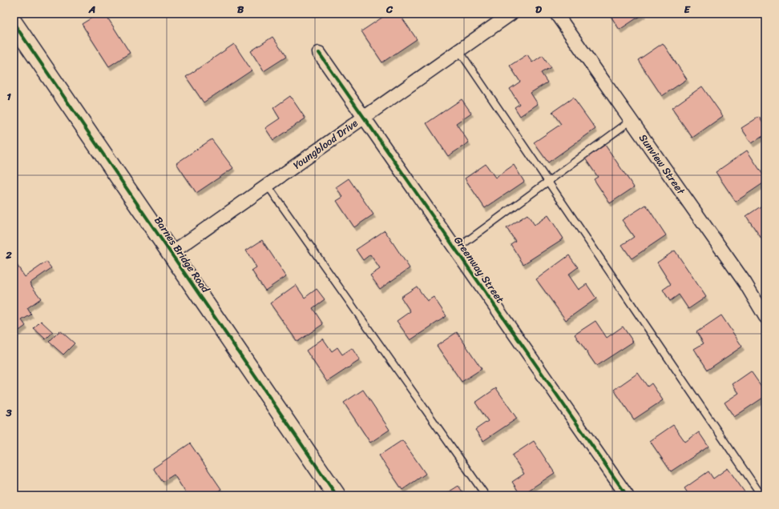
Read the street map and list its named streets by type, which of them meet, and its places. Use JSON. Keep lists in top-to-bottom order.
{
  "streets": {
    "street": [
      "Youngblood Drive",
      "Sunview Street",
      "Barnes Bridge Road",
      "Greenway Street"
    ]
  },
  "crossings": [
    ["Youngblood Drive", "Barnes Bridge Road"],
    ["Youngblood Drive", "Greenway Street"]
  ],
  "grid": {
    "columns": [
      "A",
      "B",
      "C",
      "D",
      "E"
    ],
    "rows": ["1", "2", "3"]
  }
}
